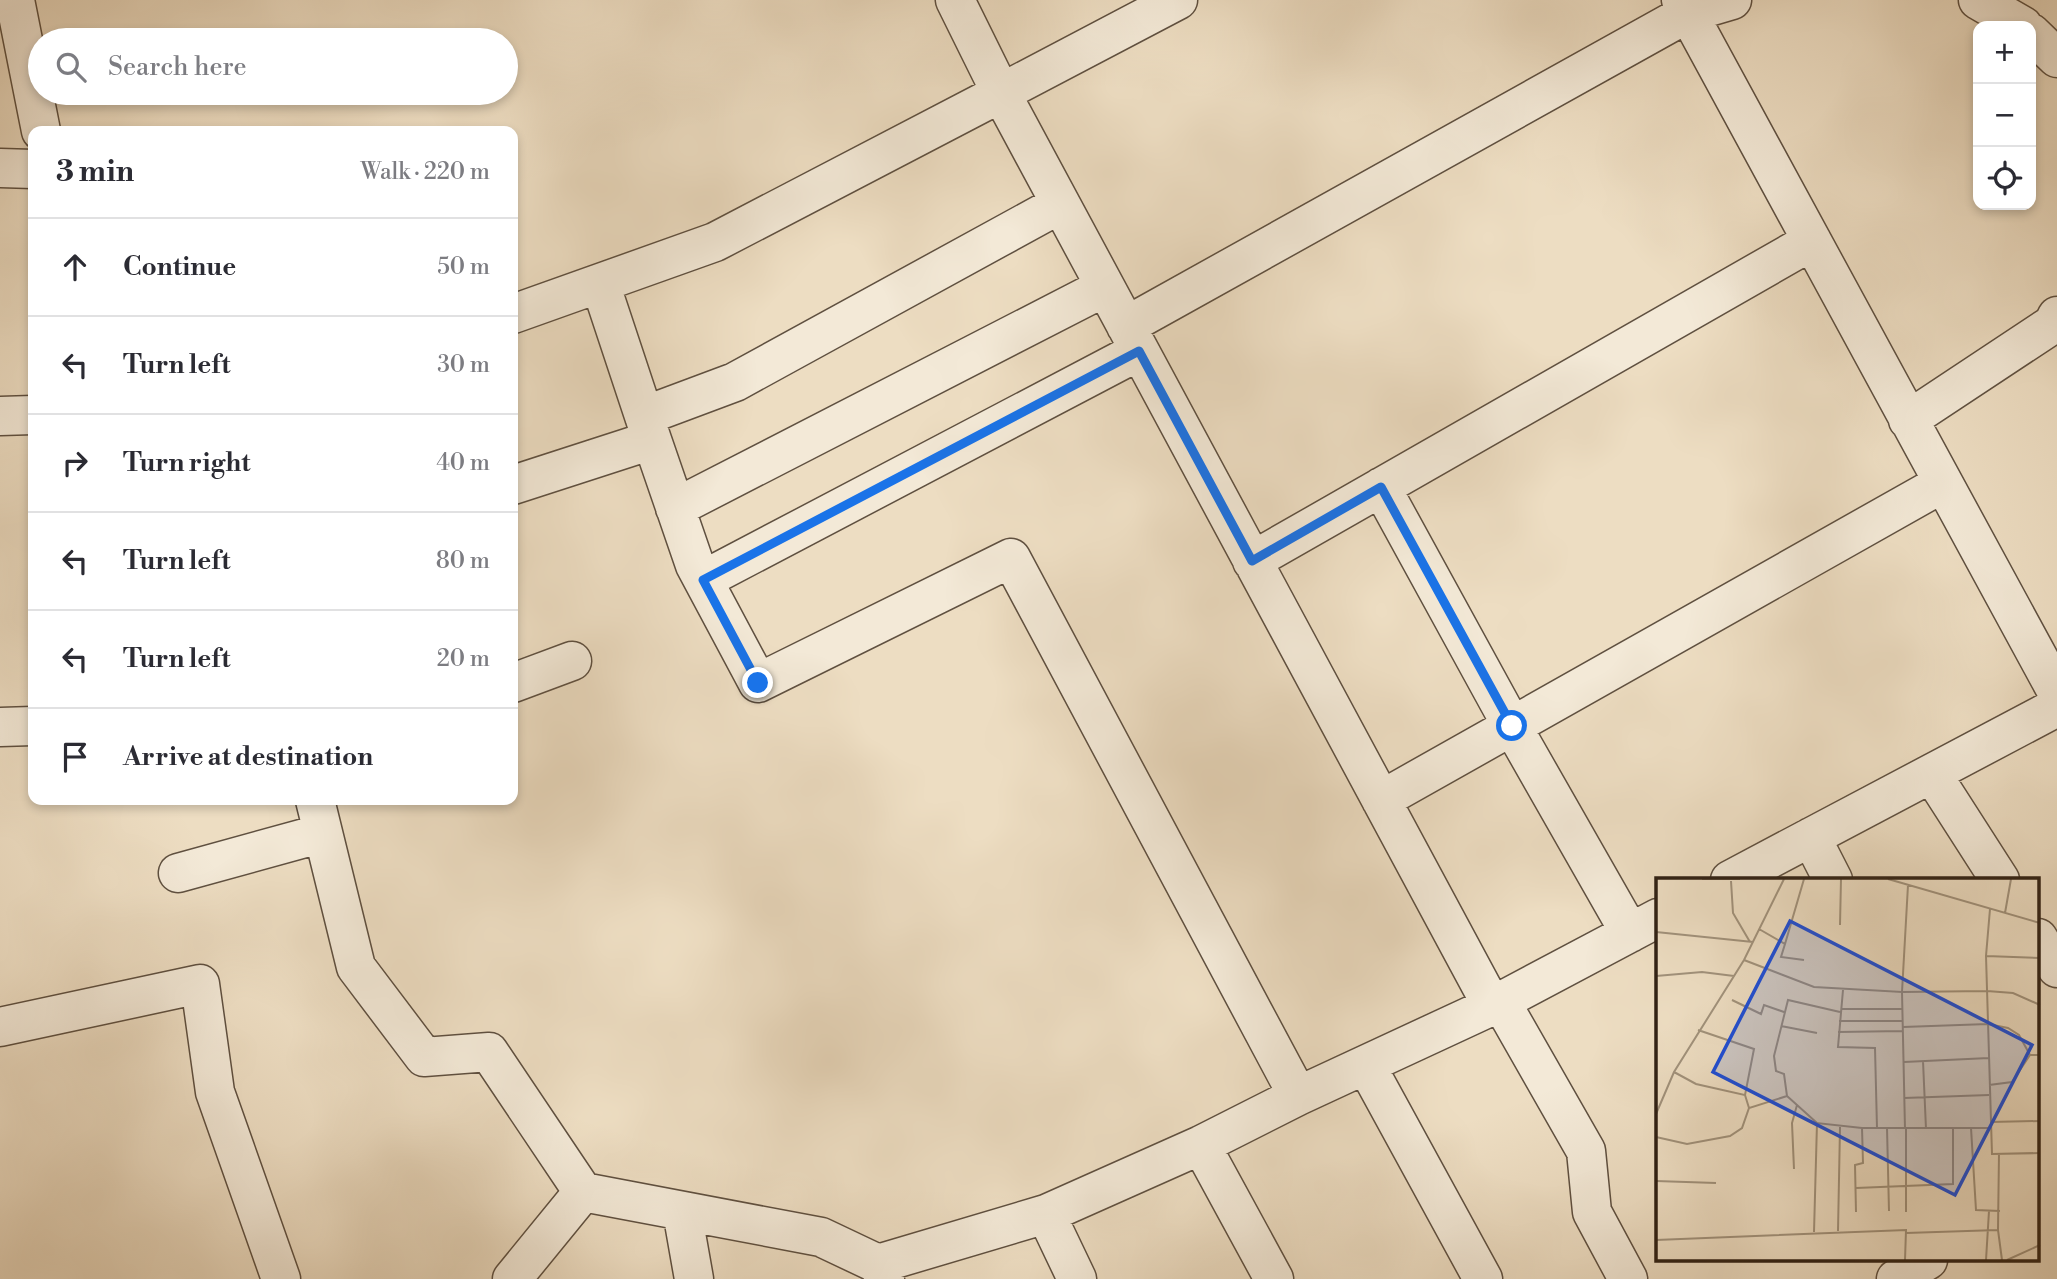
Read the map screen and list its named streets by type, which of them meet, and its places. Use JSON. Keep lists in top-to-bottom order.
{
  "page": {
    "map_buttons": ["+", "−"],
    "search": "Search here",
    "heading": ["3 min", "Walk · 220 m"],
    "list": [
      ["Continue", "50 m"],
      ["Turn left", "30 m"],
      ["Turn right", "40 m"],
      ["Turn left", "80 m"],
      ["Turn left", "20 m"],
      "Arrive at destination"
    ]
  }
}
